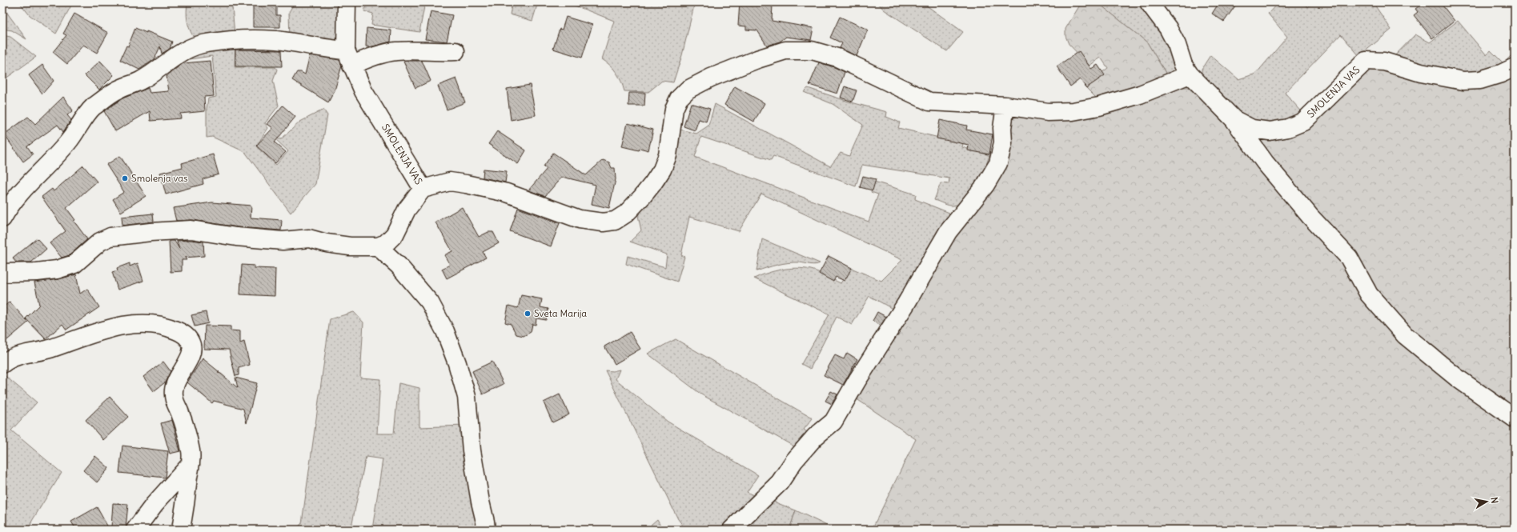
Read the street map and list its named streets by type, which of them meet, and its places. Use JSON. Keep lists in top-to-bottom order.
{
  "streets": {
    "street": ["SMOLENJA VAS"]
  },
  "places": ["Smolenja vas", "Sveta Marija"],
  "north": "right"
}
